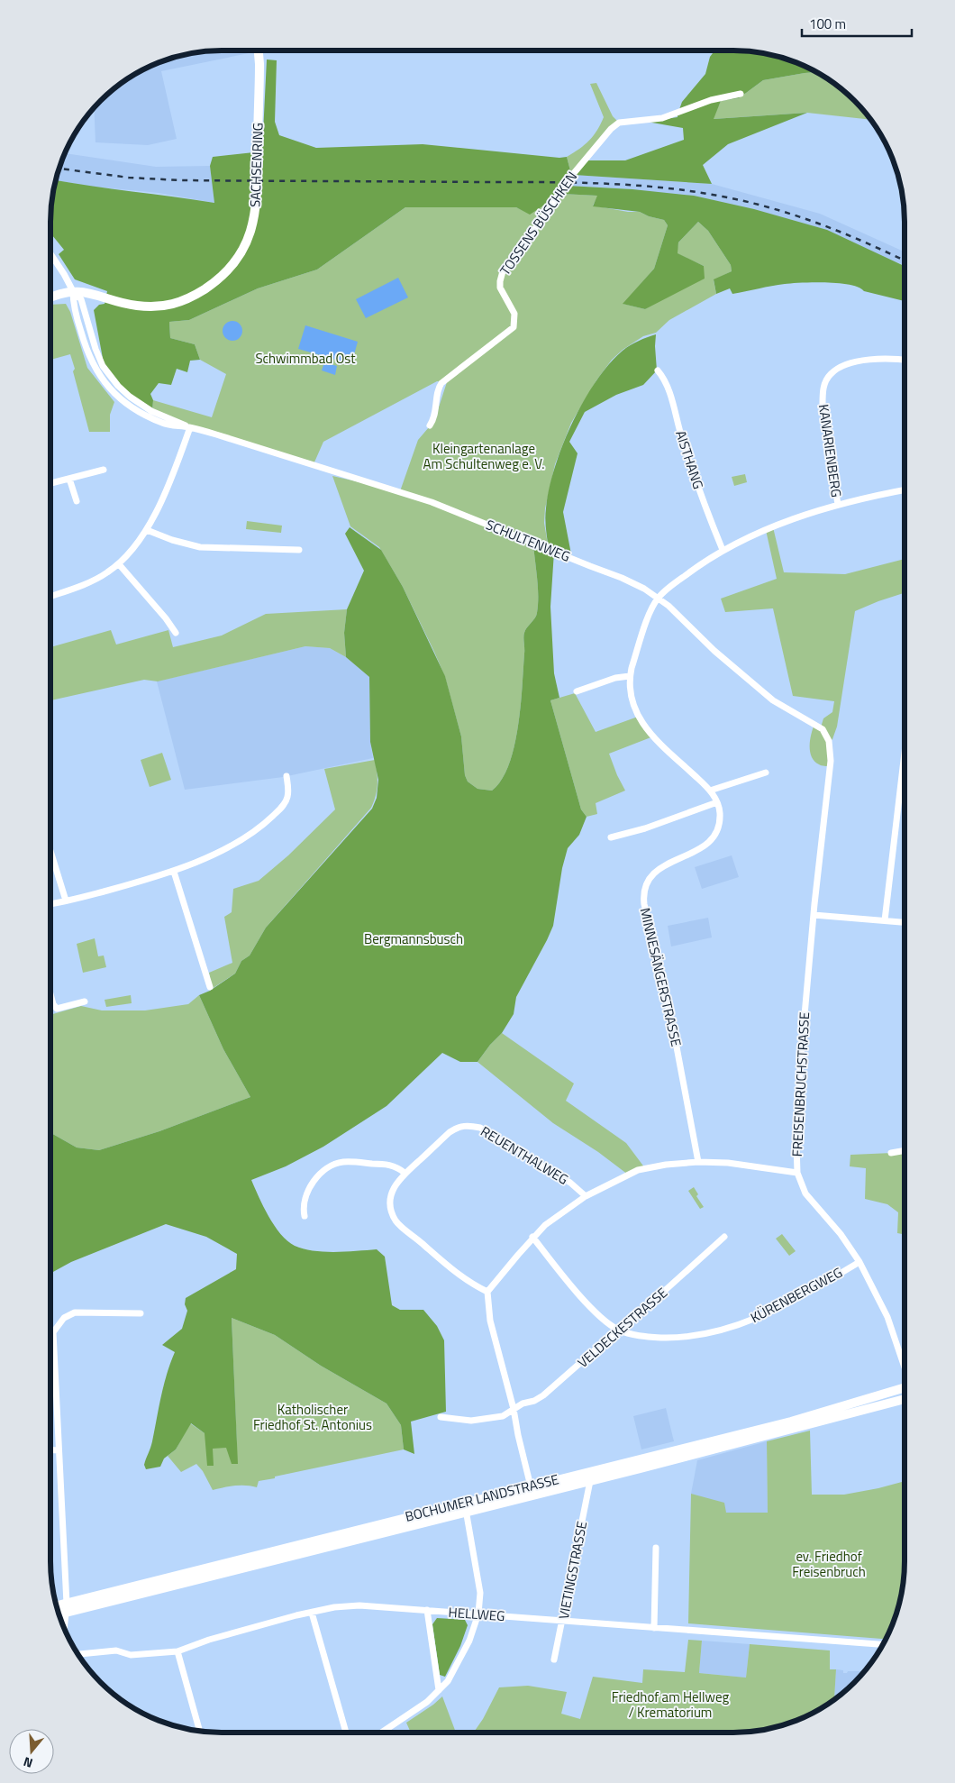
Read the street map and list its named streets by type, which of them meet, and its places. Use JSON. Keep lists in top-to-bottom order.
{
  "streets": {
    "main road": ["SACHSENRING", "BOCHUMER LANDSTRASSE"],
    "street": [
      "TOSSENS BÜSCHKEN",
      "KANARIENBERG",
      "AISTHANG",
      "SCHULTENWEG",
      "MINNESÄNGERSTRASSE",
      "FREISENBRUCHSTRASSE",
      "REUENTHALWEG",
      "KÜRENBERGWEG",
      "VELDECKESTRASSE",
      "VIETINGSTRASSE",
      "HELLWEG"
    ]
  },
  "crossings": [
    ["SACHSENRING", "SCHULTENWEG"],
    ["SCHULTENWEG", "MINNESÄNGERSTRASSE"],
    ["SCHULTENWEG", "FREISENBRUCHSTRASSE"],
    ["FREISENBRUCHSTRASSE", "KÜRENBERGWEG"],
    ["KÜRENBERGWEG", "VELDECKESTRASSE"],
    ["BOCHUMER LANDSTRASSE", "VIETINGSTRASSE"],
    ["VIETINGSTRASSE", "HELLWEG"]
  ],
  "parks": [
    "Schwimmbad Ost",
    "Kleingartenanlage Am Schultenweg e. V.",
    "Bergmannsbusch",
    "Katholischer Friedhof St. Antonius",
    "ev. Friedhof Freisenbruch",
    "Friedhof am Hellweg / Krematorium"
  ],
  "scale_bar": "100 m",
  "north": "bottom"
}
